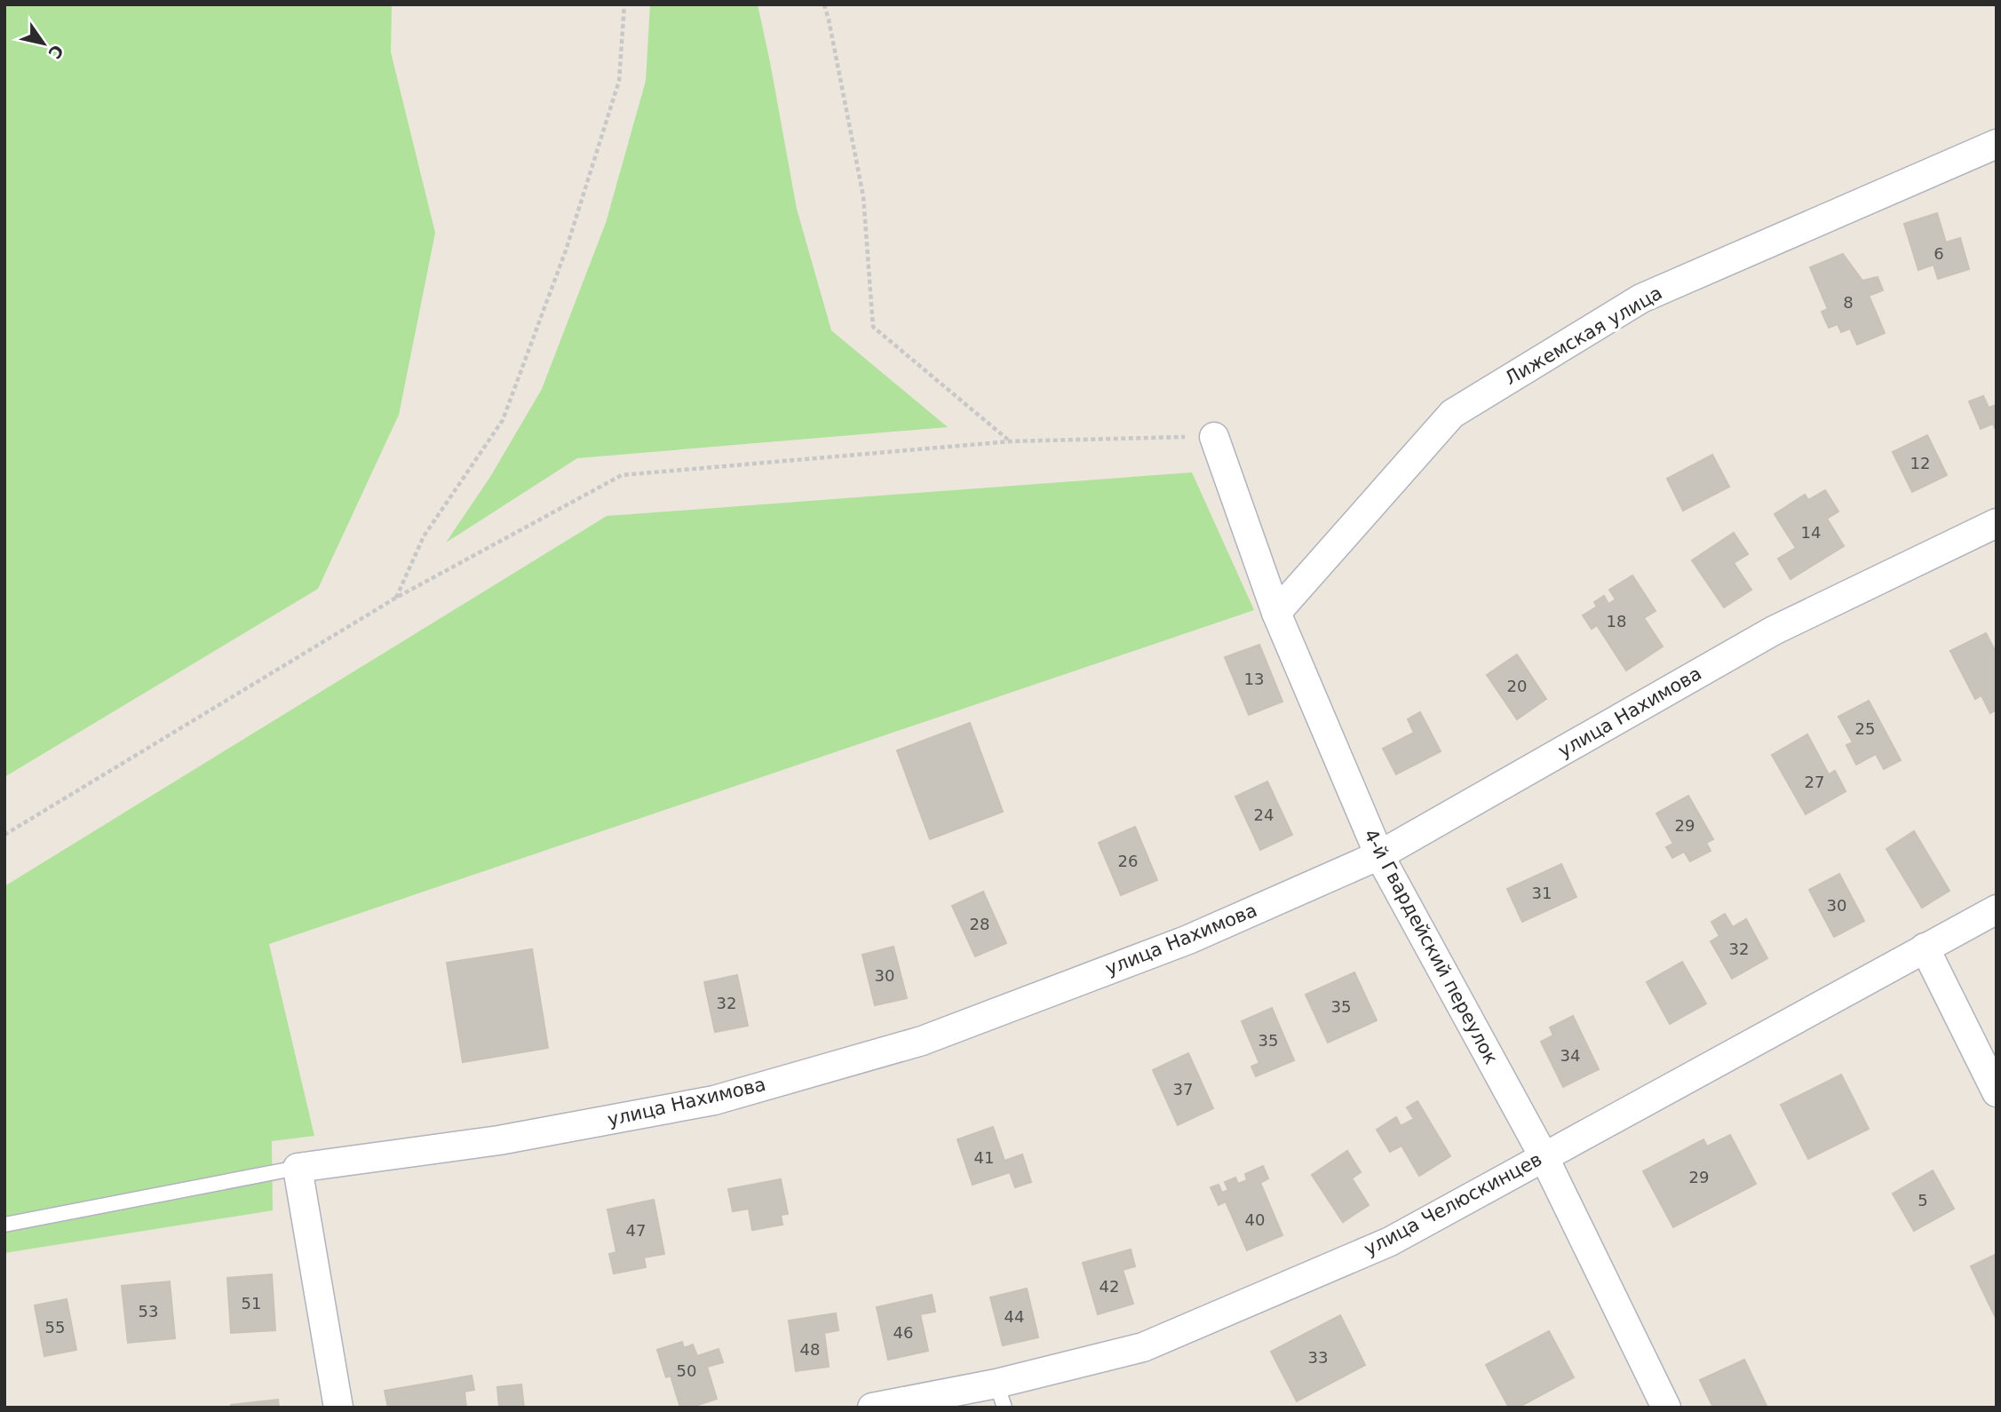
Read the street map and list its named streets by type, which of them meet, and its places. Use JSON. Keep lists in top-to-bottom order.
{
  "streets": {
    "street": [
      "Лижемская улица",
      "улица Нахимова",
      "4-й Гвардейский переулок",
      "улица Челюскинцев"
    ]
  },
  "crossings": [
    ["Лижемская улица", "4-й Гвардейский переулок"],
    ["улица Нахимова", "4-й Гвардейский переулок"],
    ["4-й Гвардейский переулок", "улица Челюскинцев"]
  ],
  "house_numbers": [
    "6",
    "8",
    "12",
    "14",
    "18",
    "13",
    "20",
    "25",
    "27",
    "24",
    "29",
    "26",
    "31",
    "30",
    "28",
    "32",
    "30",
    "32",
    "35",
    "35",
    "34",
    "37",
    "41",
    "29",
    "5",
    "40",
    "47",
    "42",
    "51",
    "53",
    "44",
    "55",
    "46",
    "48",
    "33",
    "50"
  ],
  "north": "bottom right"
}
